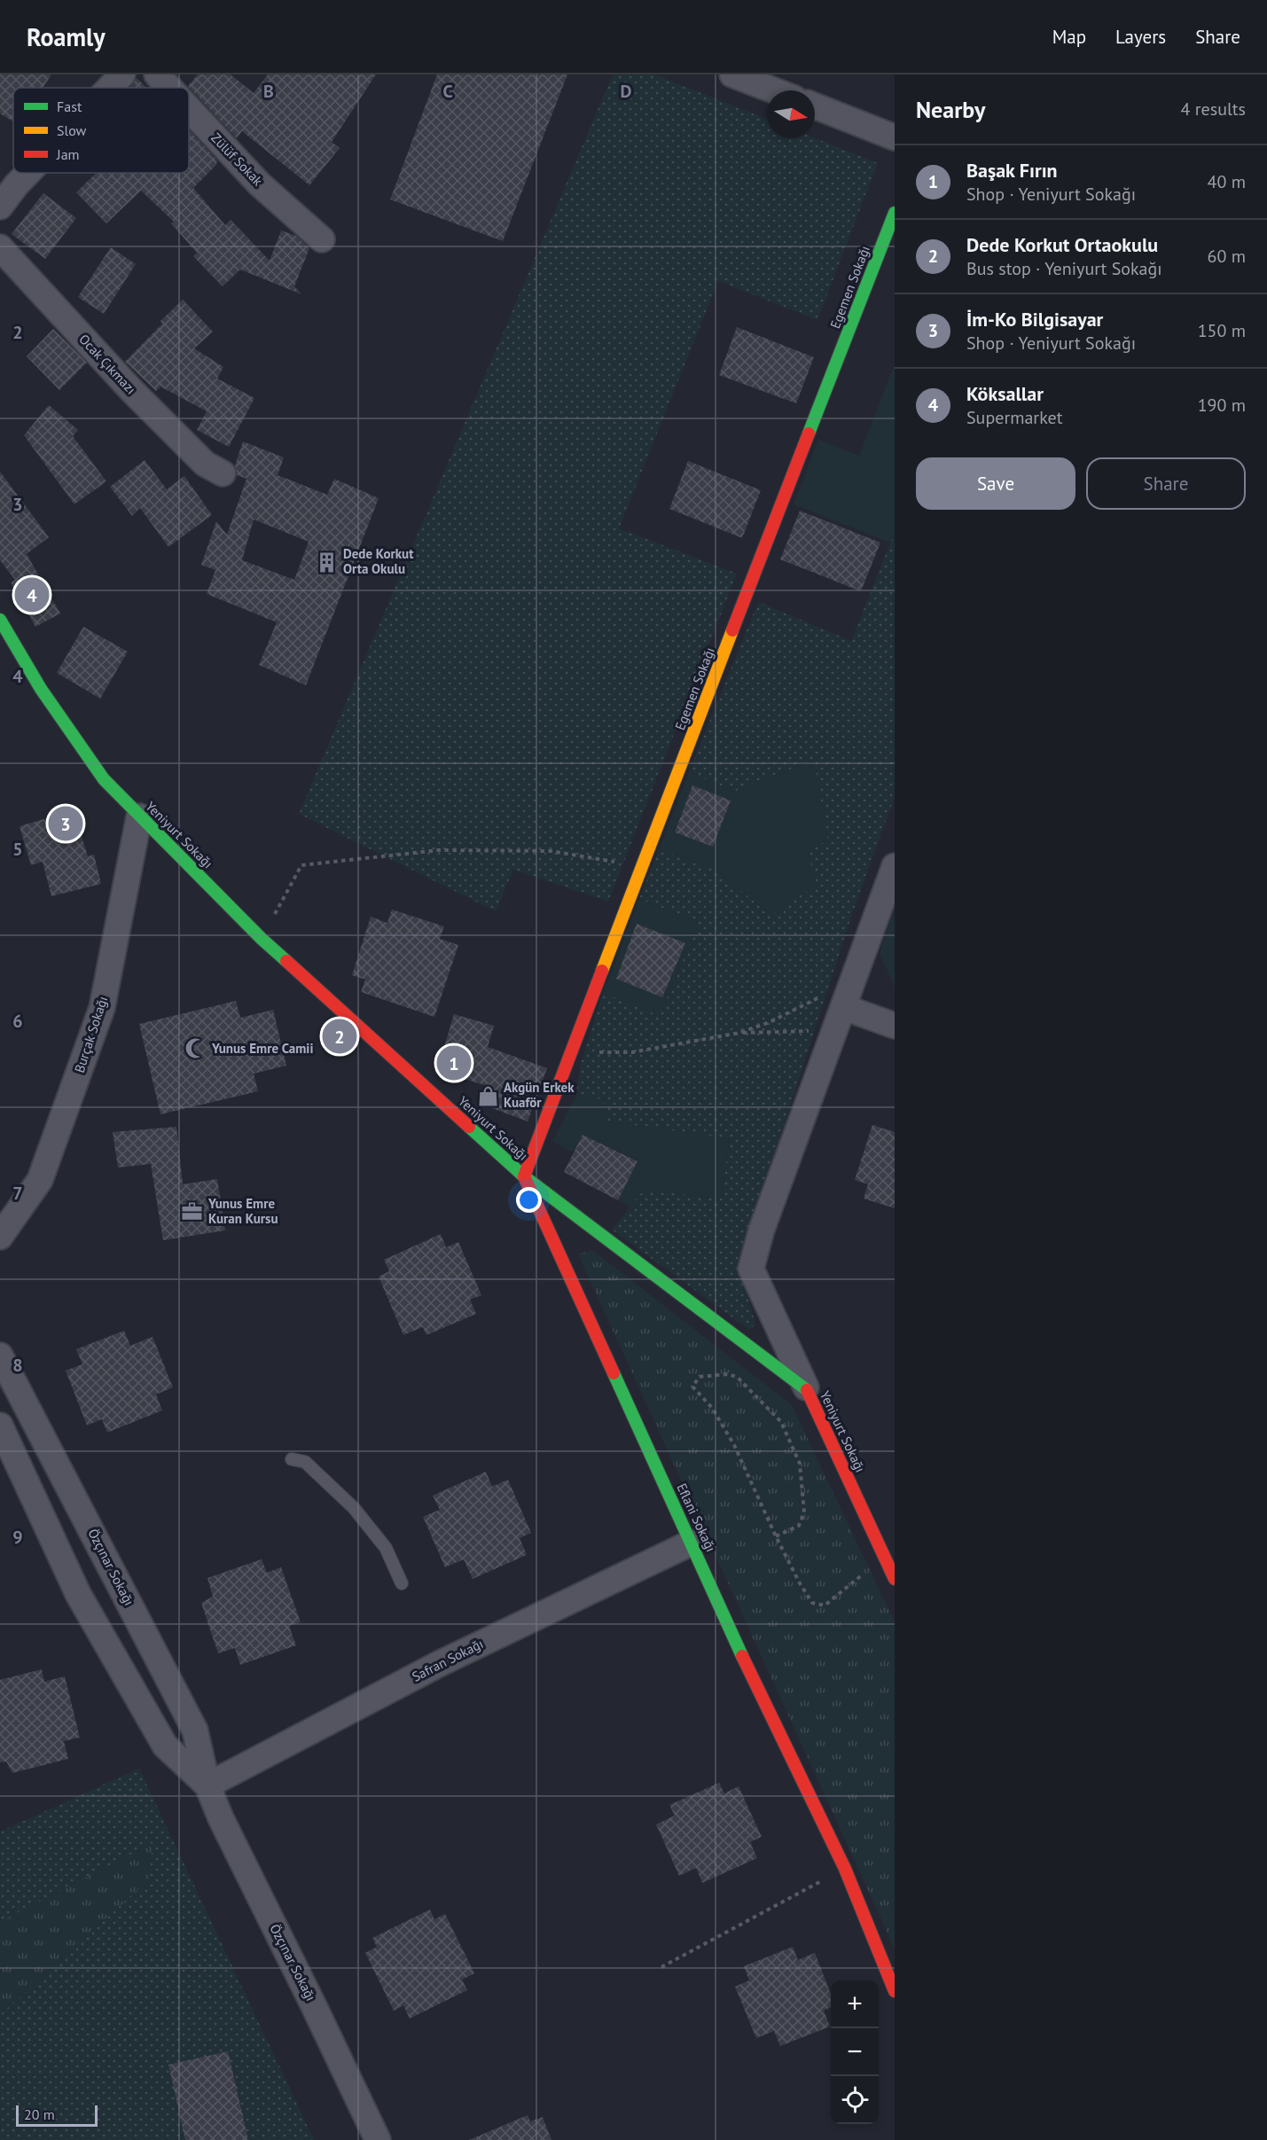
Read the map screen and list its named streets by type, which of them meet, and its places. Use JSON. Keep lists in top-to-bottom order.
{
  "streets": {
    "street": [
      "Zülüf Sokak",
      "Egemen Sokağı",
      "Ocak Çıkmazı",
      "Yeniyurt Sokağı",
      "Burçak Sokağı",
      "Eflani Sokağı",
      "Özçınar Sokağı",
      "Safran Sokağı"
    ]
  },
  "crossings": [
    ["Egemen Sokağı", "Yeniyurt Sokağı"],
    ["Egemen Sokağı", "Eflani Sokağı"],
    ["Yeniyurt Sokağı", "Burçak Sokağı"],
    ["Yeniyurt Sokağı", "Eflani Sokağı"],
    ["Eflani Sokağı", "Safran Sokağı"],
    ["Özçınar Sokağı", "Safran Sokağı"]
  ],
  "places": {
    "building": ["Dede Korkut Orta Okulu"],
    "mosque": ["Yunus Emre Camii"],
    "shop": ["Akgün Erkek Kuaför"],
    "office": ["Yunus Emre Kuran Kursu"]
  },
  "legend": ["Fast", "Slow", "Jam"],
  "scale_bar": "20 m",
  "north": "right",
  "page": {
    "header": "Roamly",
    "nav": ["Map", "Layers", "Share"],
    "heading": ["Nearby", "4 results"],
    "list": [
      {
        "mark": "1",
        "name": "Başak Fırın",
        "note": "Shop · Yeniyurt Sokağı",
        "value": "40 m"
      },
      {
        "mark": "2",
        "name": "Dede Korkut Ortaokulu",
        "note": "Bus stop · Yeniyurt Sokağı",
        "value": "60 m"
      },
      {
        "mark": "3",
        "name": "İm-Ko Bilgisayar",
        "note": "Shop · Yeniyurt Sokağı",
        "value": "150 m"
      },
      {
        "mark": "4",
        "name": "Köksallar",
        "note": "Supermarket",
        "value": "190 m"
      }
    ],
    "buttons": ["Save", "Share"],
    "pins": [
      "4",
      "3",
      "2",
      "1"
    ],
    "map_buttons": ["+", "−"],
    "scale": "20 m"
  },
  "grid": {
    "columns": ["B", "C", "D"],
    "rows": [
      "2",
      "3",
      "4",
      "5",
      "6",
      "7",
      "8",
      "9"
    ]
  }
}
